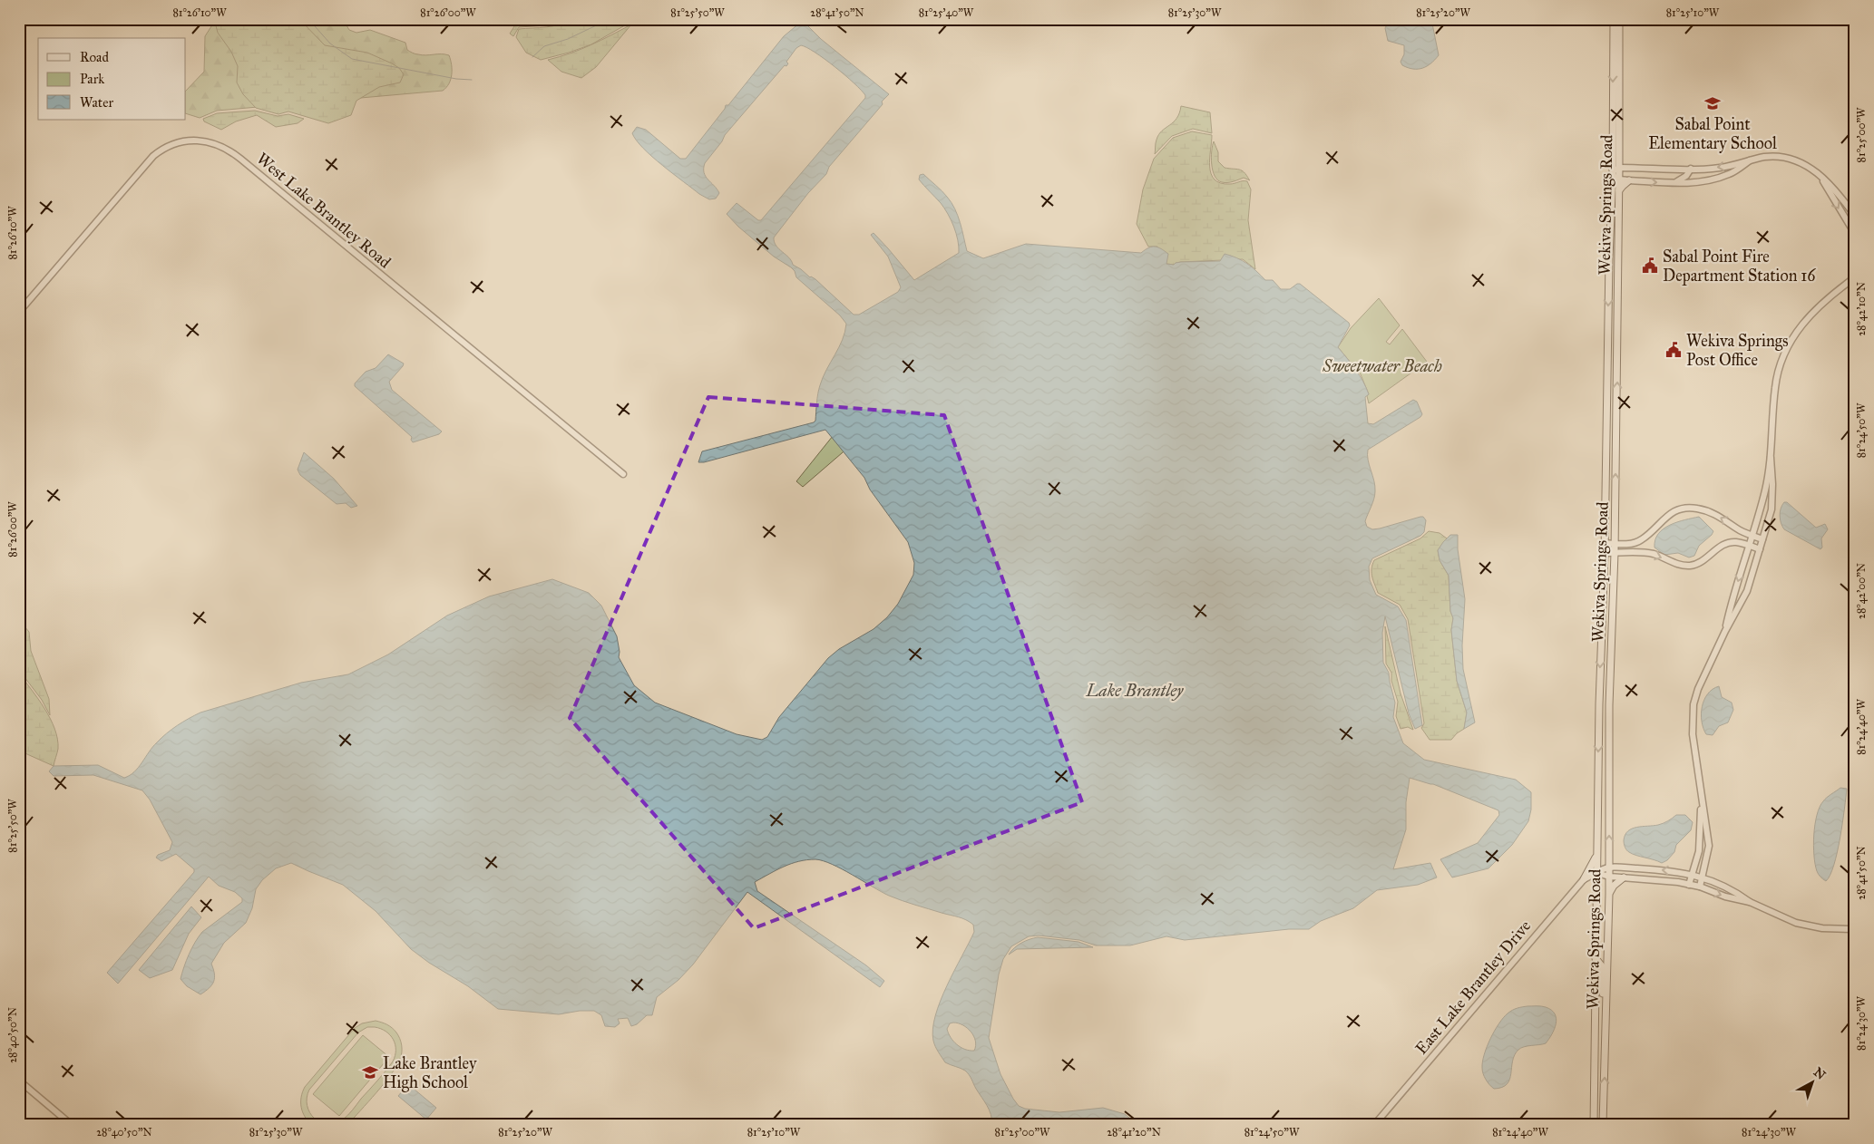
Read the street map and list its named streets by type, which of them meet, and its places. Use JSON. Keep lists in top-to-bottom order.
{
  "streets": {
    "main road": ["Wekiva Springs Road"],
    "street": ["West Lake Brantley Road", "East Lake Brantley Drive"]
  },
  "crossings": [
    ["Wekiva Springs Road", "East Lake Brantley Drive"]
  ],
  "water": ["Lake Brantley"],
  "parks": ["Sweetwater Beach"],
  "places": {
    "school or university": ["Sabal Point Elementary School", "Lake Brantley High School"],
    "public building": ["Sabal Point Fire Department Station 16", "Wekiva Springs Post Office"]
  },
  "legend": ["Road", "Park", "Water"],
  "north": "top right",
  "coordinates": [
    "81°26'10\"W",
    "81°26'00\"W",
    "81°25'50\"W",
    "28°41'50\"N",
    "81°25'40\"W",
    "81°25'30\"W",
    "81°25'20\"W",
    "81°25'10\"W",
    "81°25'00\"W",
    "28°42'10\"N",
    "81°24'50\"W",
    "28°42'00\"N",
    "81°24'40\"W",
    "81°24'30\"W",
    "28°40'50\"N",
    "28°41'20\"N"
  ]
}
